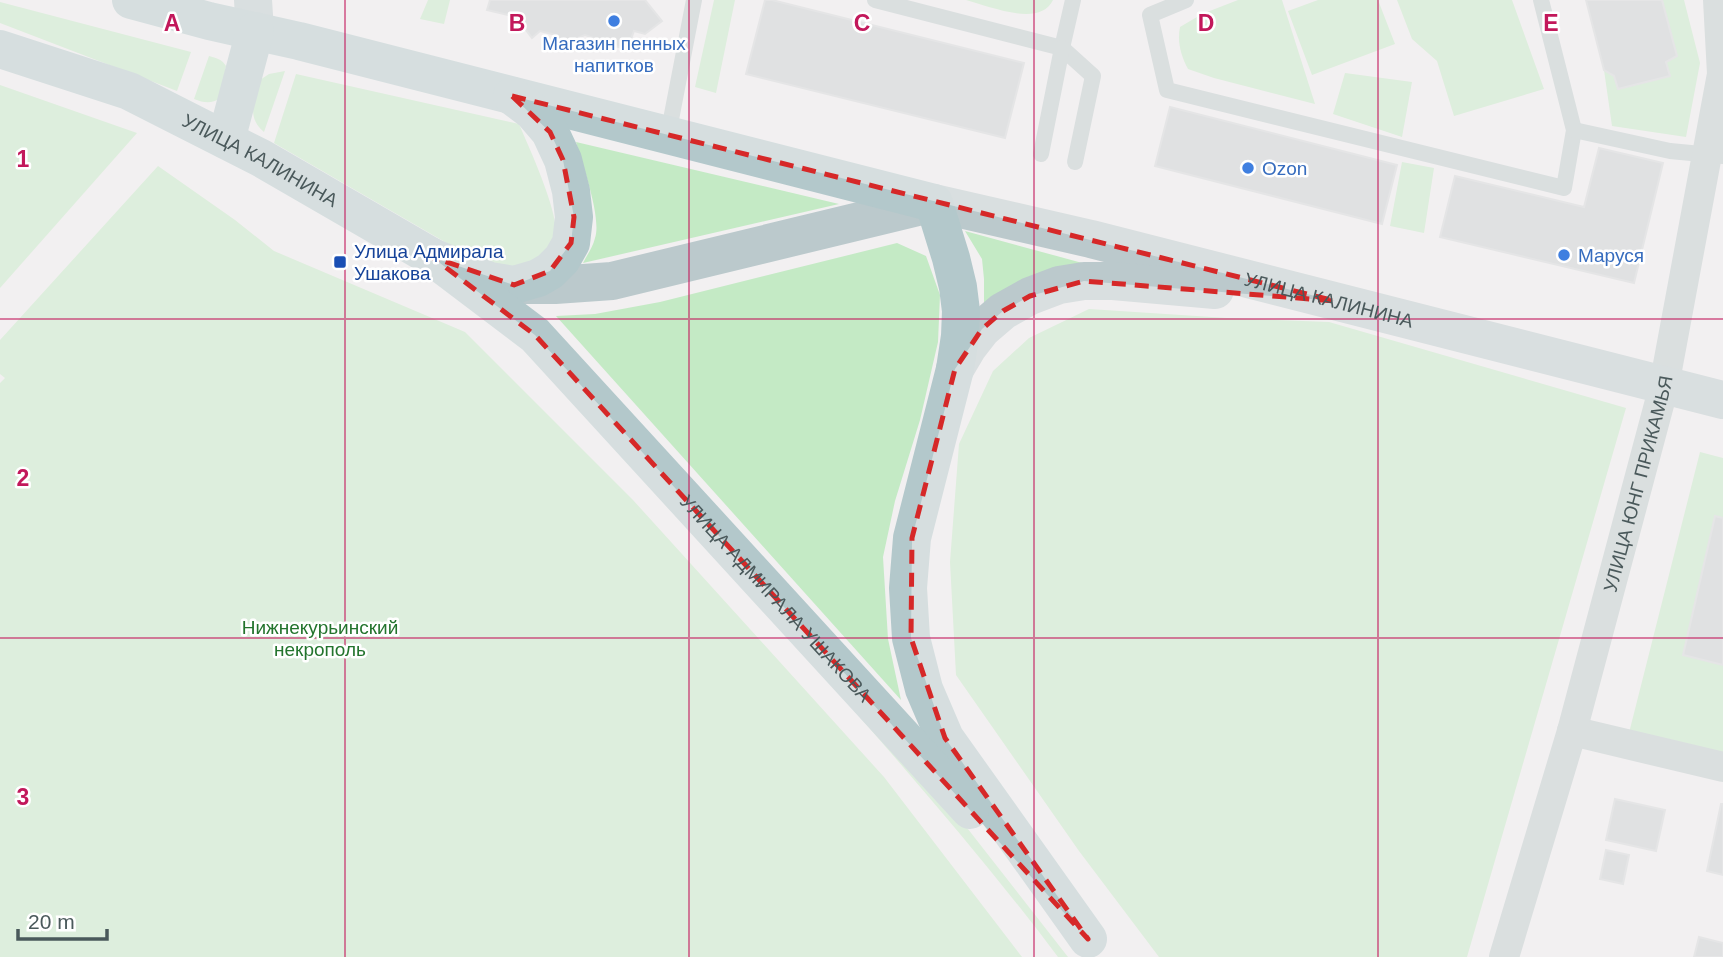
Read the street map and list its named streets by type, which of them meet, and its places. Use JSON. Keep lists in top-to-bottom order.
{
  "streets": {
    "main road": ["УЛИЦА КАЛИНИНА", "УЛИЦА АДМИРАЛА УШАКОВА"],
    "street": ["УЛИЦА ЮНГ ПРИКАМЬЯ"]
  },
  "crossings": [
    ["УЛИЦА КАЛИНИНА", "УЛИЦА ЮНГ ПРИКАМЬЯ"],
    ["УЛИЦА КАЛИНИНА", "УЛИЦА АДМИРАЛА УШАКОВА"]
  ],
  "parks": ["Нижнекурьинский некрополь"],
  "places": {
    "other": ["Магазин пенных напитков", "Ozon", "Маруся"],
    "transit": ["Улица Адмирала Ушакова"]
  },
  "scale_bar": "20 m",
  "grid": {
    "columns": [
      "A",
      "B",
      "C",
      "D",
      "E"
    ],
    "rows": ["1", "2", "3"]
  }
}
